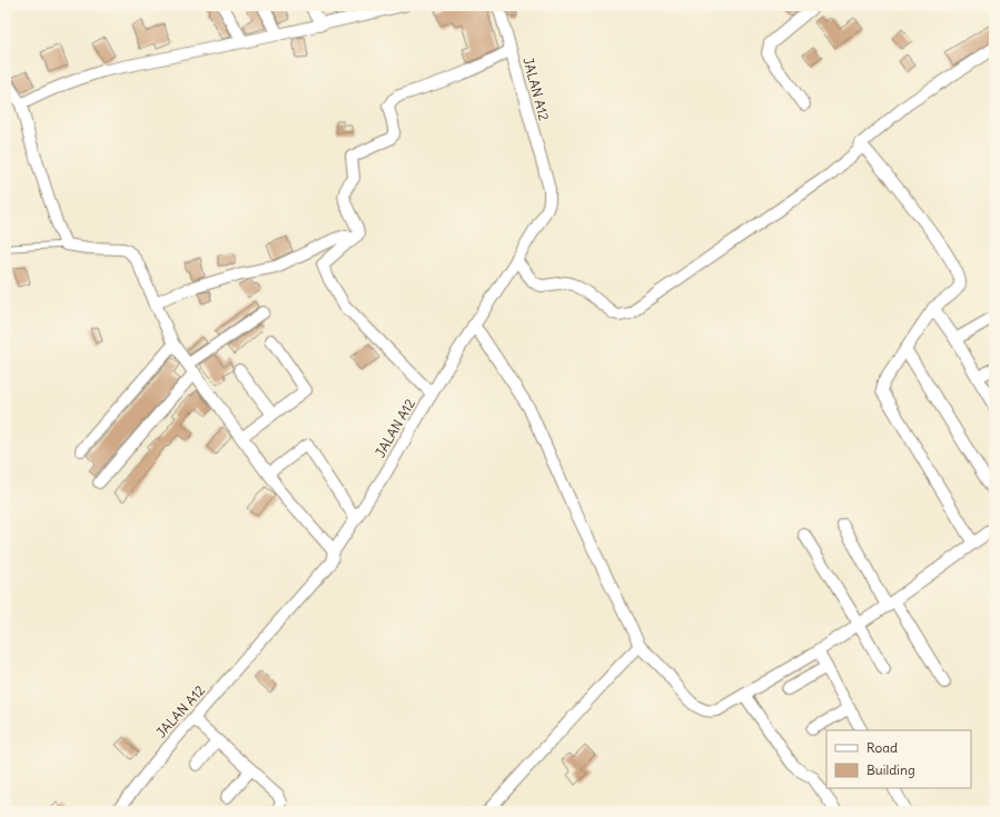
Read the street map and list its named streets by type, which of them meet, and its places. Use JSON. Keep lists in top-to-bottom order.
{
  "streets": {
    "street": ["JALAN A12"]
  },
  "legend": ["Road", "Building"]
}
